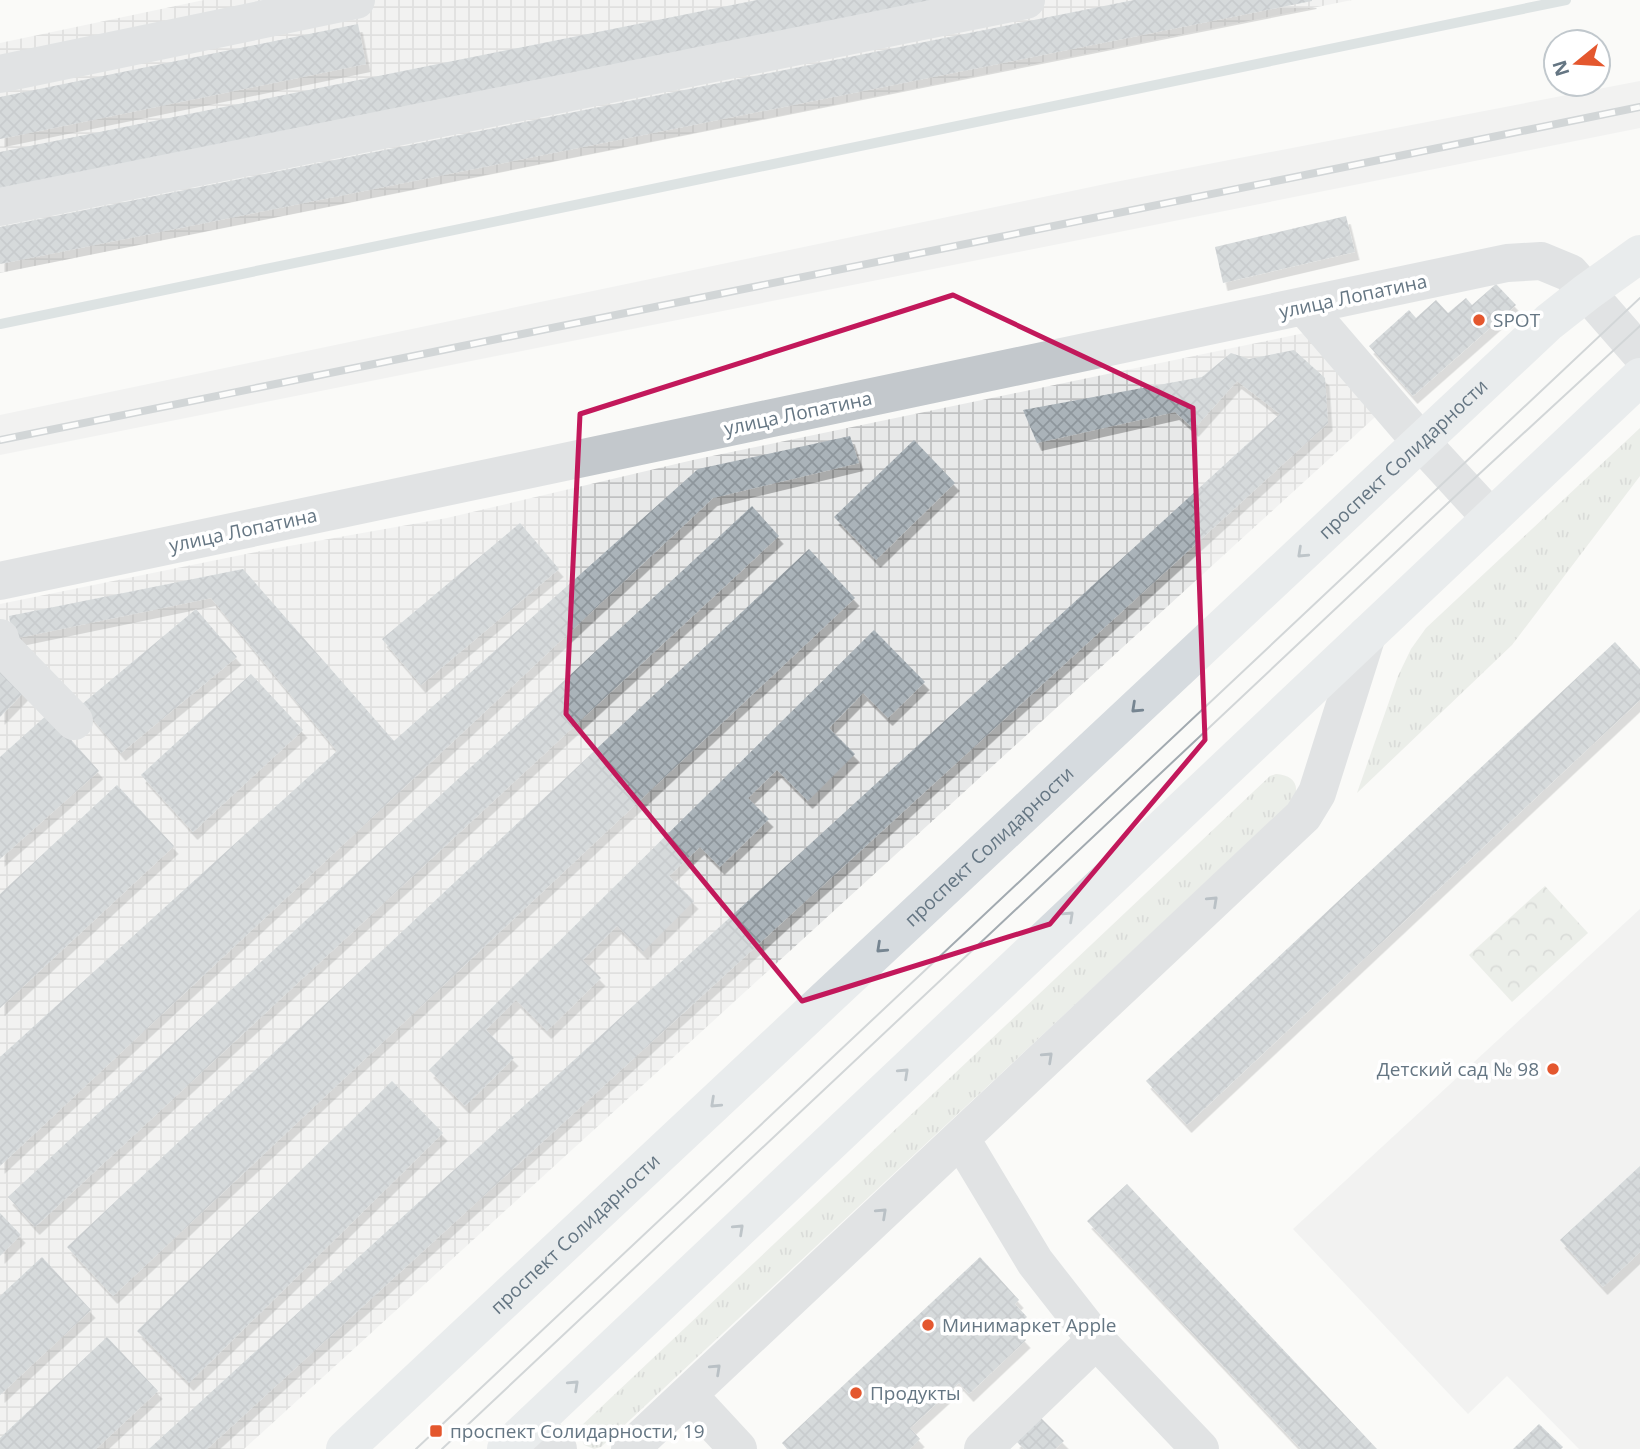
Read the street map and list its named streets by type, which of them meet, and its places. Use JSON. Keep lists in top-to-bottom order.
{
  "streets": {
    "main road": ["проспект Солидарности"],
    "street": ["улица Лопатина"]
  },
  "crossings": [
    ["улица Лопатина", "проспект Солидарности"]
  ],
  "places": {
    "other": [
      "SPOT",
      "Детский сад № 98",
      "Минимаркет Apple",
      "Продукты"
    ],
    "transit": ["проспект Солидарности, 19"]
  },
  "north": "left"
}
